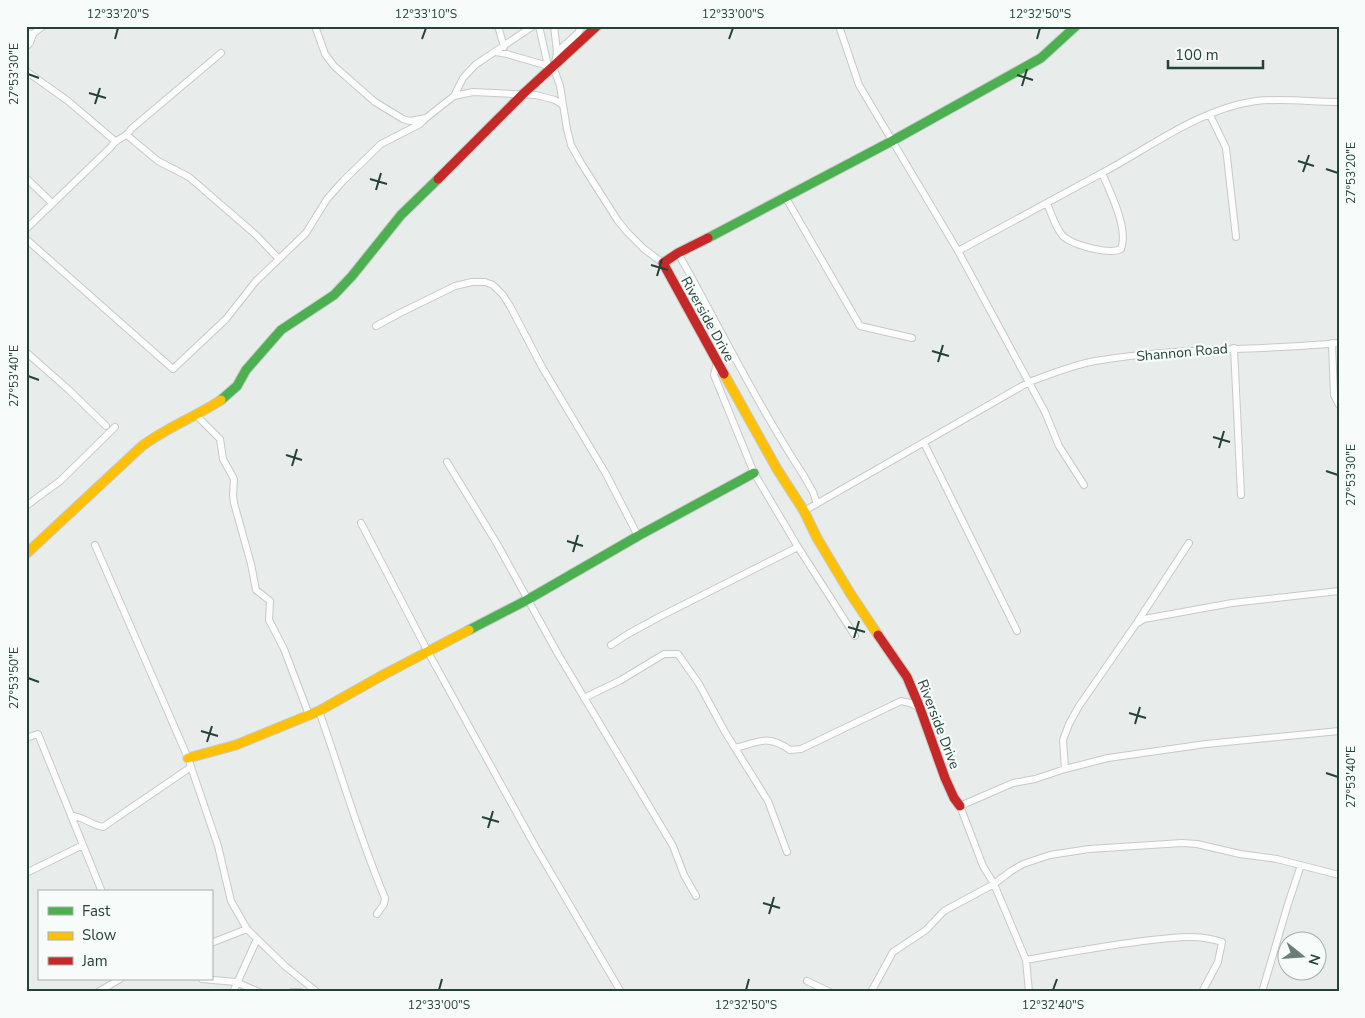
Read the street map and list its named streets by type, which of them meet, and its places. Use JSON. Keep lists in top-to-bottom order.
{
  "streets": {
    "street": ["Riverside Drive", "Shannon Road"]
  },
  "crossings": [
    ["Riverside Drive", "Shannon Road"]
  ],
  "legend": ["Fast", "Slow", "Jam"],
  "scale_bar": "100 m",
  "north": "right",
  "coordinates": [
    "12°33'20\"S",
    "12°33'10\"S",
    "12°33'00\"S",
    "12°32'50\"S",
    "27°53'30\"E",
    "27°53'20\"E",
    "27°53'40\"E",
    "27°53'50\"E",
    "12°32'40\"S"
  ]
}
